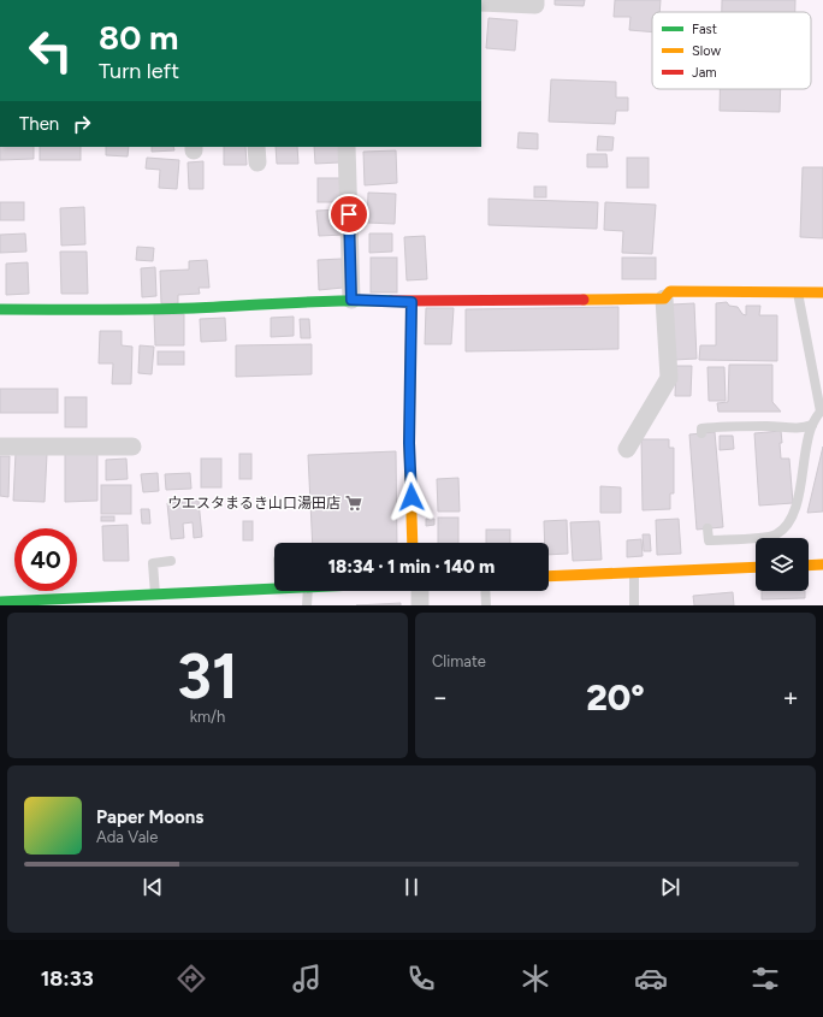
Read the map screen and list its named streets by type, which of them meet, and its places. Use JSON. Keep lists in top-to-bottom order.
{
  "places": {
    "supermarket": ["ウエスタまるき山口湯田店"]
  },
  "legend": ["Fast", "Slow", "Jam"],
  "page": {
    "turn": ["80 m", "Turn left"],
    "then": "Then",
    "limit": "40",
    "trip": "18:34 · 1 min · 140 m",
    "tile": [
      ["31", "km/h"],
      "Climate"
    ],
    "heat": ["−", "20°", "+"],
    "song": ["Paper Moons", "Ada Vale"],
    "tabs": "18:33"
  }
}
